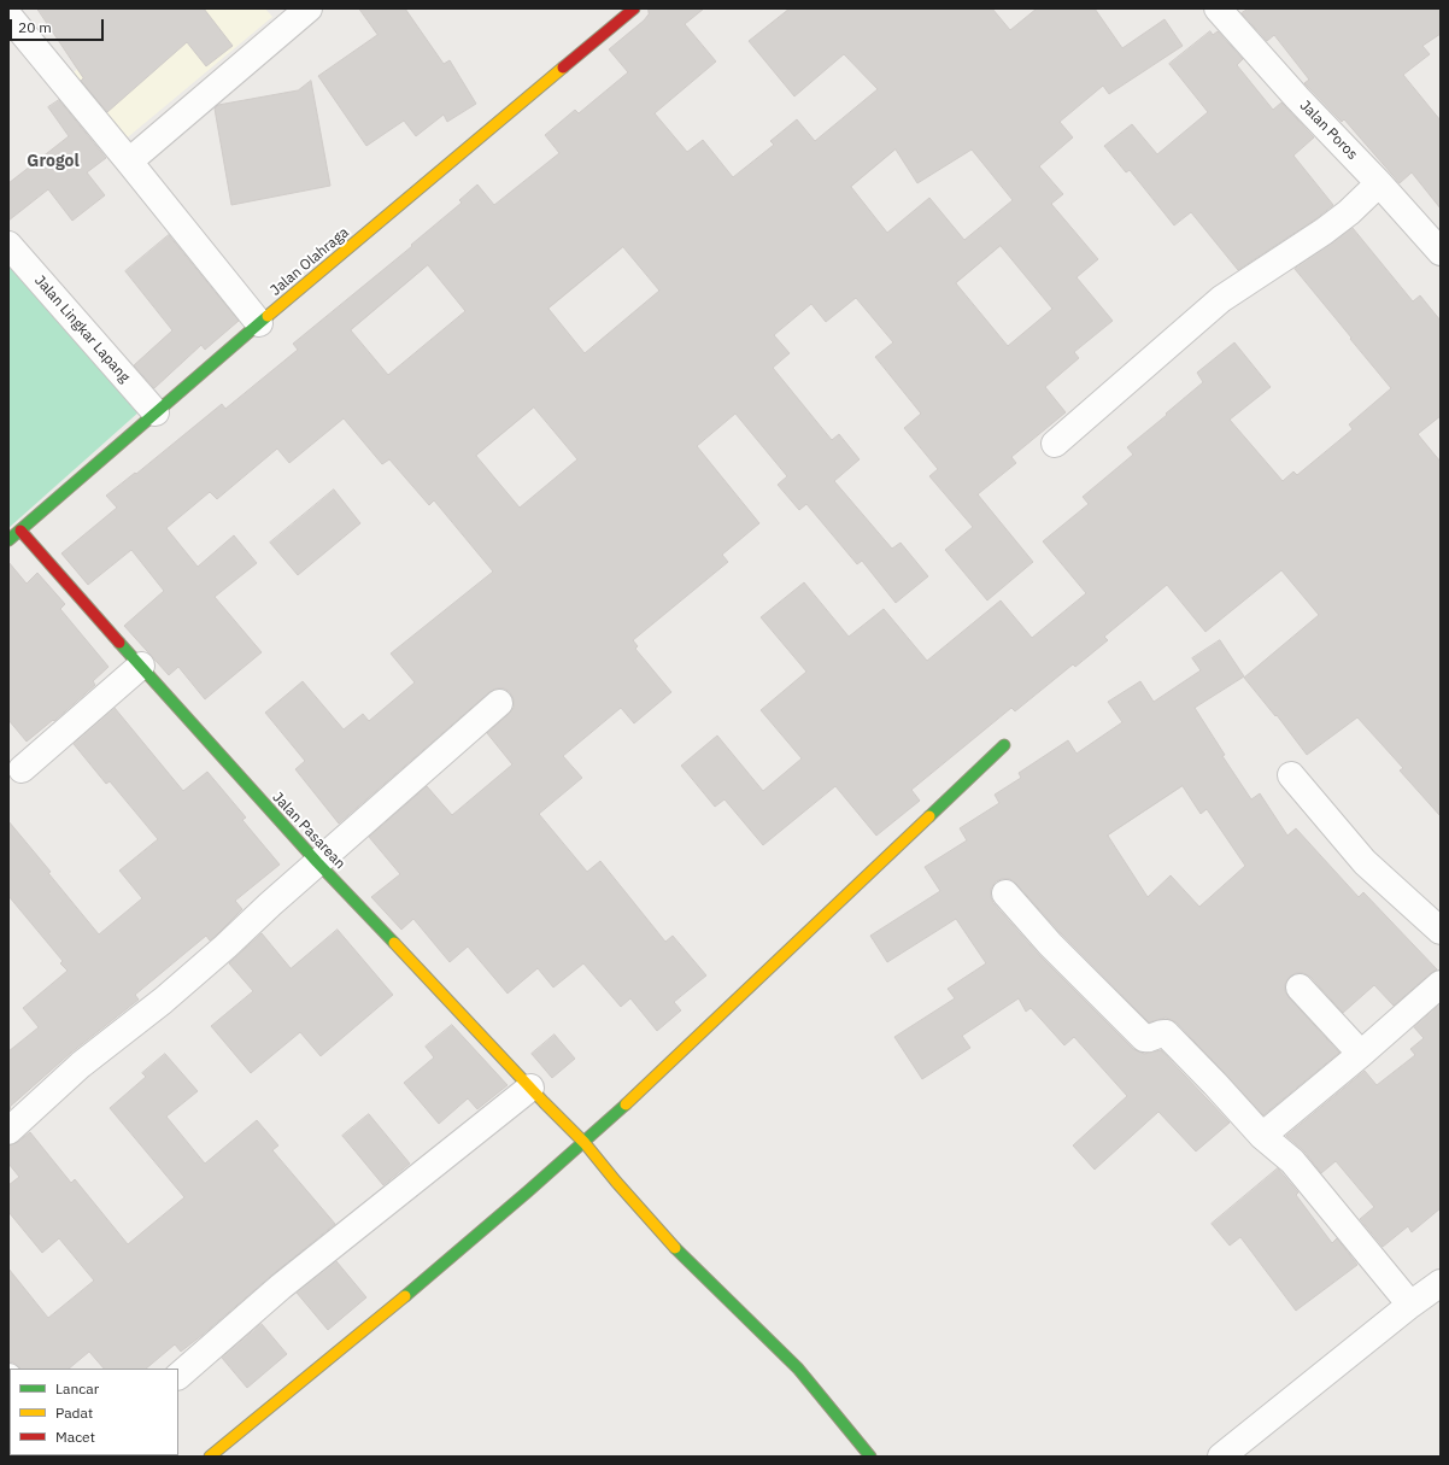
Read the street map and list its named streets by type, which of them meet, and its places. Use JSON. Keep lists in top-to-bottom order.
{
  "streets": {
    "street": [
      "Jalan Poros",
      "Jalan Olahraga",
      "Jalan Lingkar Lapang",
      "Jalan Pasarean"
    ]
  },
  "crossings": [
    ["Jalan Olahraga", "Jalan Lingkar Lapang"],
    ["Jalan Olahraga", "Jalan Pasarean"]
  ],
  "districts": ["Grogol"],
  "legend": ["Lancar", "Padat", "Macet"],
  "scale_bar": "20 m"
}
